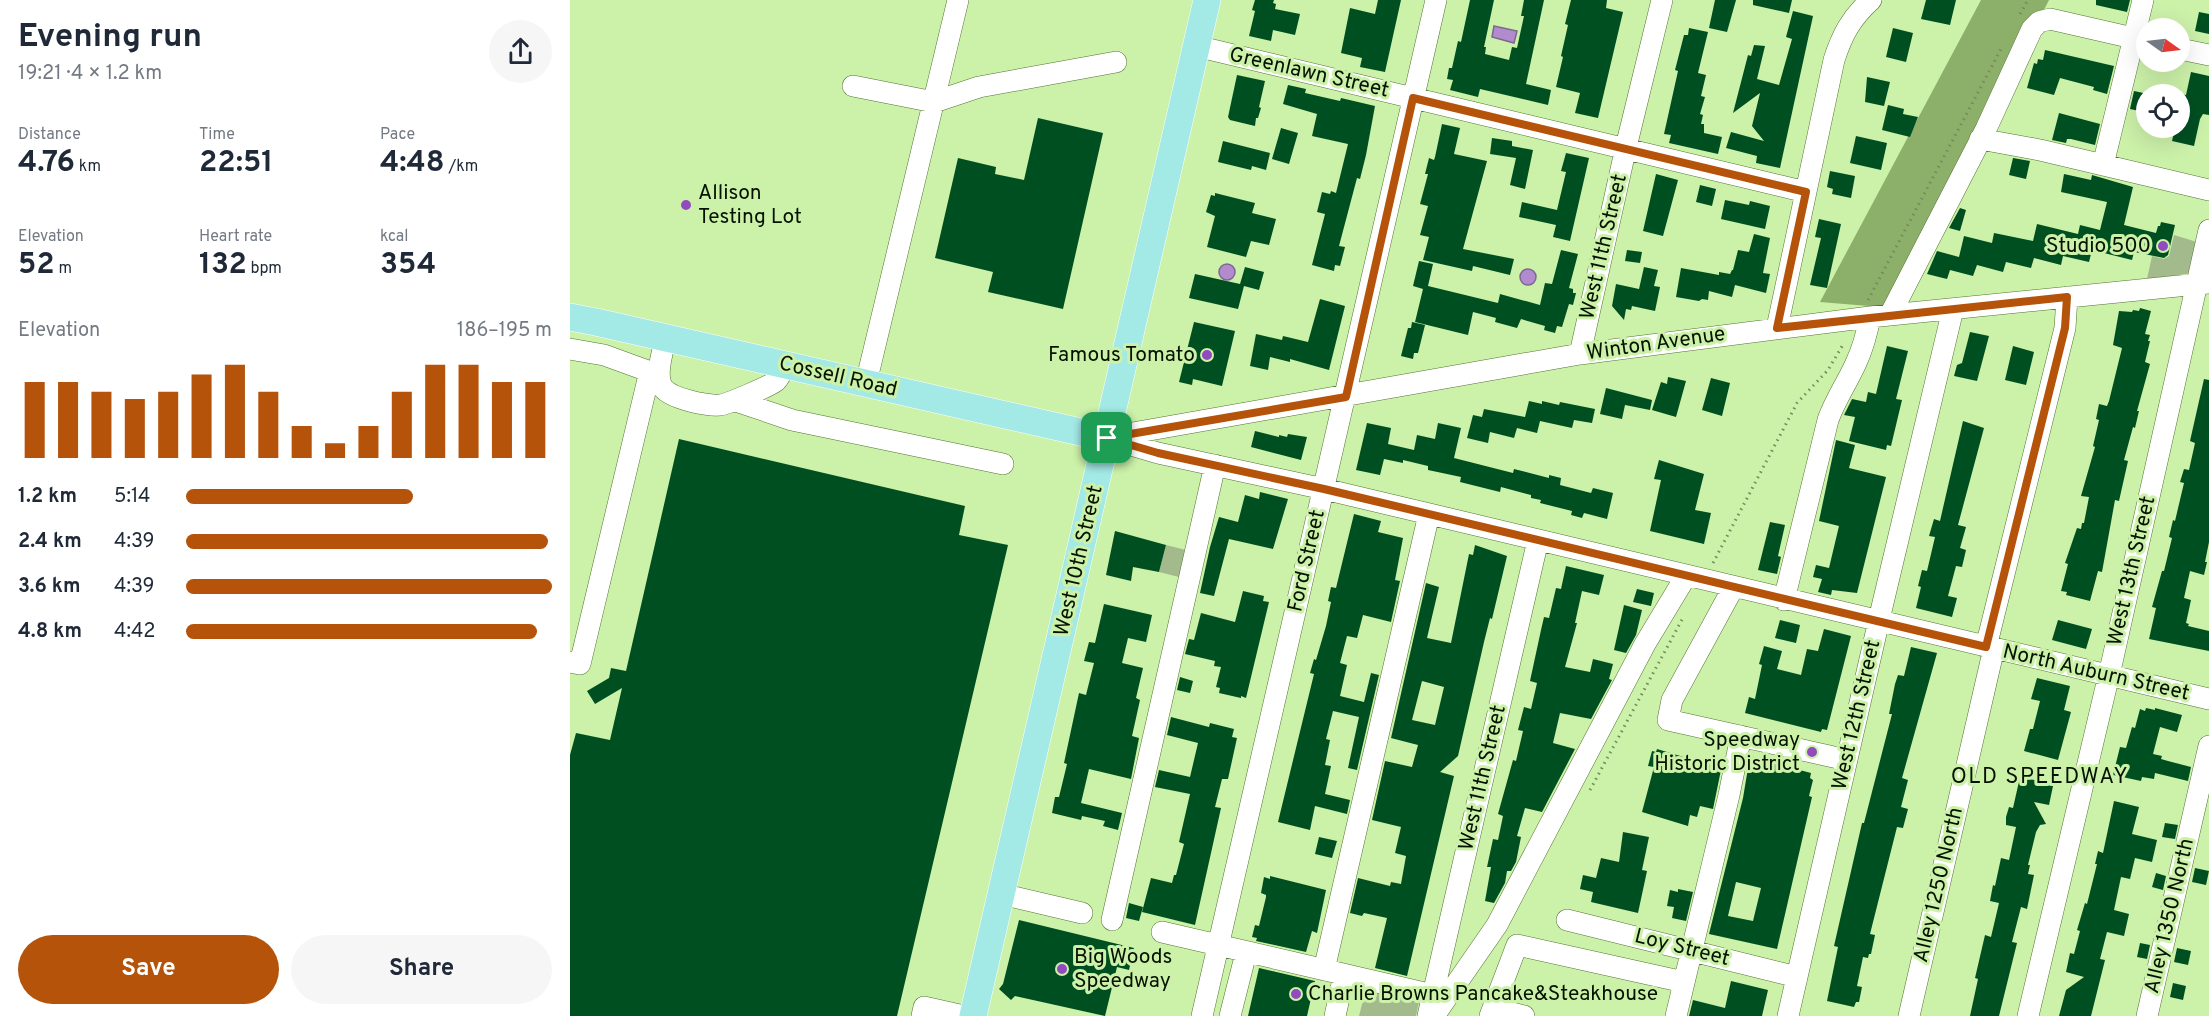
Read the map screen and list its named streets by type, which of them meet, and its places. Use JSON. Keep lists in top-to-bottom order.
{
  "streets": {
    "main road": ["Cossell Road", "West 10th Street"],
    "street": [
      "Greenlawn Street",
      "West 11th Street",
      "Winton Avenue",
      "Ford Street",
      "West 13th Street",
      "North Auburn Street",
      "West 12th Street",
      "Alley 1250 North",
      "Alley 1350 North",
      "Loy Street"
    ]
  },
  "crossings": [
    ["Greenlawn Street", "West 11th Street"],
    ["Greenlawn Street", "West 10th Street"],
    ["Greenlawn Street", "Ford Street"],
    ["West 11th Street", "Winton Avenue"],
    ["West 11th Street", "North Auburn Street"],
    ["Winton Avenue", "Cossell Road"],
    ["Winton Avenue", "West 10th Street"],
    ["Winton Avenue", "Ford Street"],
    ["Winton Avenue", "West 13th Street"],
    ["Winton Avenue", "North Auburn Street"],
    ["Winton Avenue", "West 12th Street"],
    ["Winton Avenue", "Alley 1250 North"],
    ["Cossell Road", "West 10th Street"],
    ["Cossell Road", "North Auburn Street"],
    ["West 10th Street", "North Auburn Street"],
    ["Ford Street", "North Auburn Street"],
    ["West 13th Street", "North Auburn Street"],
    ["North Auburn Street", "West 12th Street"],
    ["North Auburn Street", "Alley 1250 North"],
    ["West 12th Street", "Loy Street"]
  ],
  "districts": ["OLD SPEEDWAY"],
  "places": [
    "Allison Testing Lot",
    "Studio 500",
    "Famous Tomato",
    "Speedway Historic District",
    "Big Woods Speedway",
    "Charlie Browns Pancake&Steakhouse"
  ],
  "north": "right",
  "page": {
    "heading": ["Evening run", "19:21 · 4 × 1.2 km"],
    "stats": [
      ["Distance", "4.76 km"],
      ["Time", "22:51"],
      ["Pace", "4:48 /km"],
      ["Elevation", "52 m"],
      ["Heart rate", "132 bpm"],
      ["kcal", "354"]
    ],
    "chart": ["Elevation", "186–195 m"],
    "list": [
      {
        "name": "1.2 km",
        "note": "5:14"
      },
      {
        "name": "2.4 km",
        "note": "4:39"
      },
      {
        "name": "3.6 km",
        "note": "4:39"
      },
      {
        "name": "4.8 km",
        "note": "4:42"
      }
    ],
    "buttons": ["Save", "Share"]
  }
}
